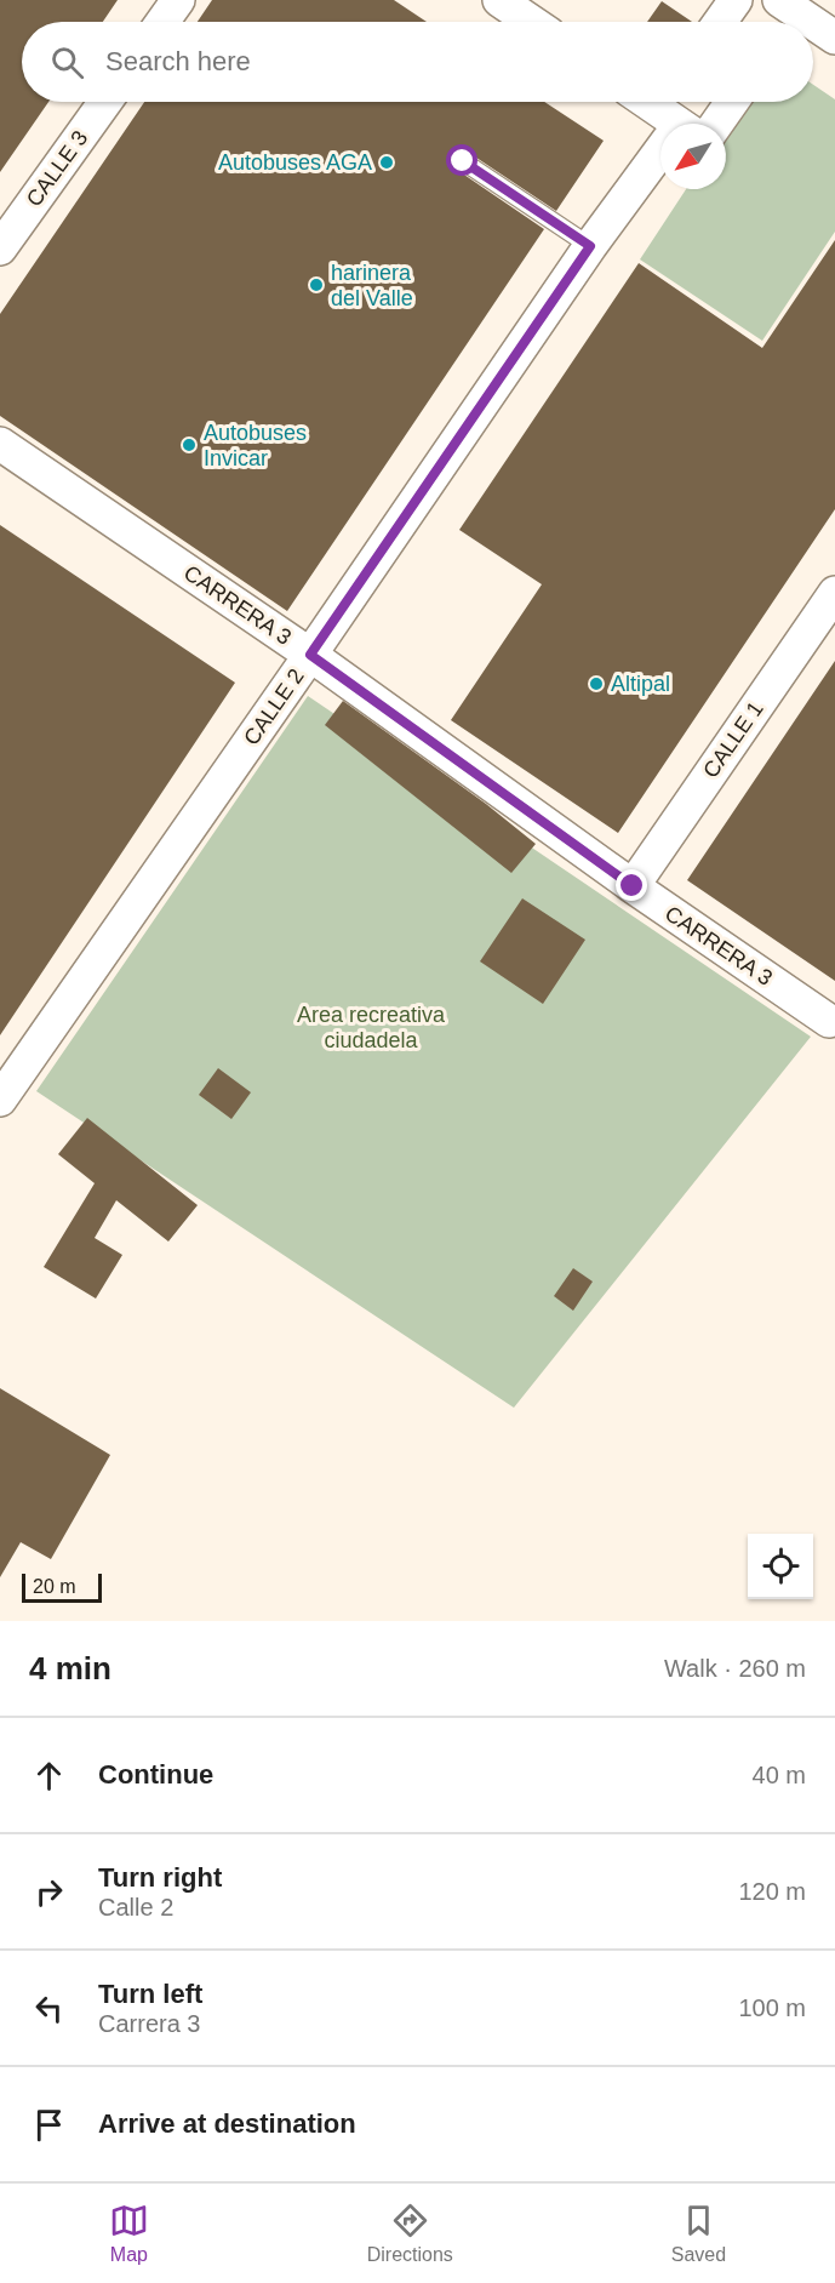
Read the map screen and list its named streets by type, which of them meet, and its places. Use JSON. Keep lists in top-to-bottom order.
{
  "streets": {
    "street": [
      "CALLE 3",
      "CARRERA 3",
      "CALLE 2",
      "CALLE 1"
    ]
  },
  "crossings": [
    ["CARRERA 3", "CALLE 2"],
    ["CARRERA 3", "CALLE 1"]
  ],
  "parks": ["Area recreativa ciudadela"],
  "places": [
    "Autobuses AGA",
    "harinera del Valle",
    "Autobuses Invicar",
    "Altipal"
  ],
  "scale_bar": "20 m",
  "north": "bottom left",
  "page": {
    "search": "Search here",
    "scale": "20 m",
    "heading": ["4 min", "Walk · 260 m"],
    "list": [
      ["Continue", "40 m"],
      ["Turn right", "Calle 2", "120 m"],
      ["Turn left", "Carrera 3", "100 m"],
      "Arrive at destination"
    ],
    "nav": ["Map", "Directions", "Saved"]
  }
}
